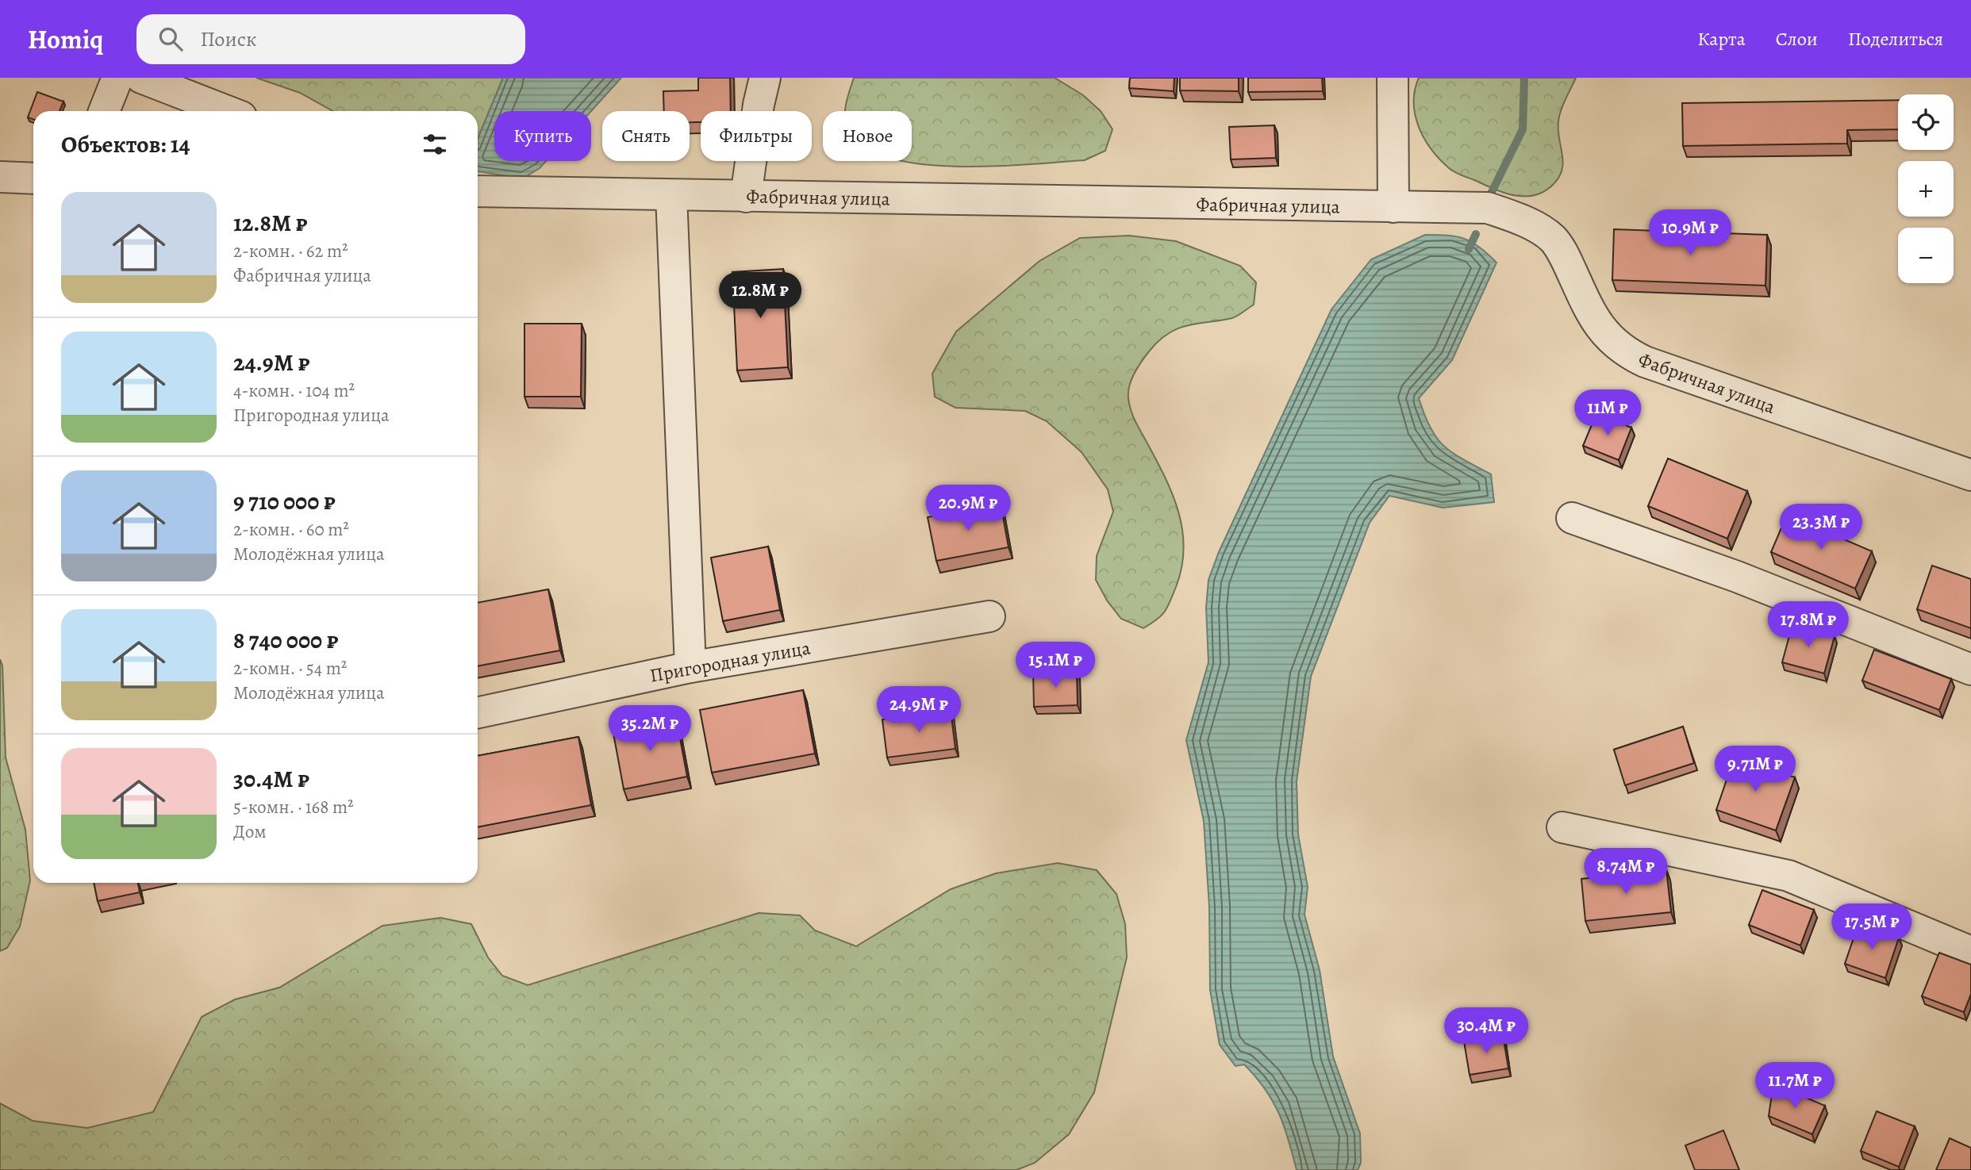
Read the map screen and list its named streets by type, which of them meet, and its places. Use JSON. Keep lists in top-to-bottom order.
{
  "streets": {
    "street": ["Фабричная улица", "Пригородная улица"]
  },
  "page": {
    "header": "Homiq",
    "search": "Поиск",
    "nav": ["Карта", "Слои", "Поделиться"],
    "map_buttons": ["+", "−"],
    "chip": [
      "Купить",
      "Снять",
      "Фильтры",
      "Новое"
    ],
    "heading": "Объектов: 14",
    "list": [
      {
        "name": "12.8M ₽",
        "note": "2-комн. · 62 m² · Фабричная улица"
      },
      {
        "name": "24.9M ₽",
        "note": "4-комн. · 104 m² · Пригородная улица"
      },
      {
        "name": "9 710 000 ₽",
        "note": "2-комн. · 60 m² · Молодёжная улица"
      },
      {
        "name": "8 740 000 ₽",
        "note": "2-комн. · 54 m² · Молодёжная улица"
      },
      {
        "name": "30.4M ₽",
        "note": "5-комн. · 168 m² · Дом"
      }
    ],
    "price": [
      "10.9M ₽",
      "12.8M ₽",
      "11M ₽",
      "20.9M ₽",
      "23.3M ₽",
      "17.8M ₽",
      "15.1M ₽",
      "24.9M ₽",
      "35.2M ₽",
      "9.71M ₽",
      "8.74M ₽",
      "17.5M ₽",
      "30.4M ₽",
      "11.7M ₽"
    ]
  }
}
